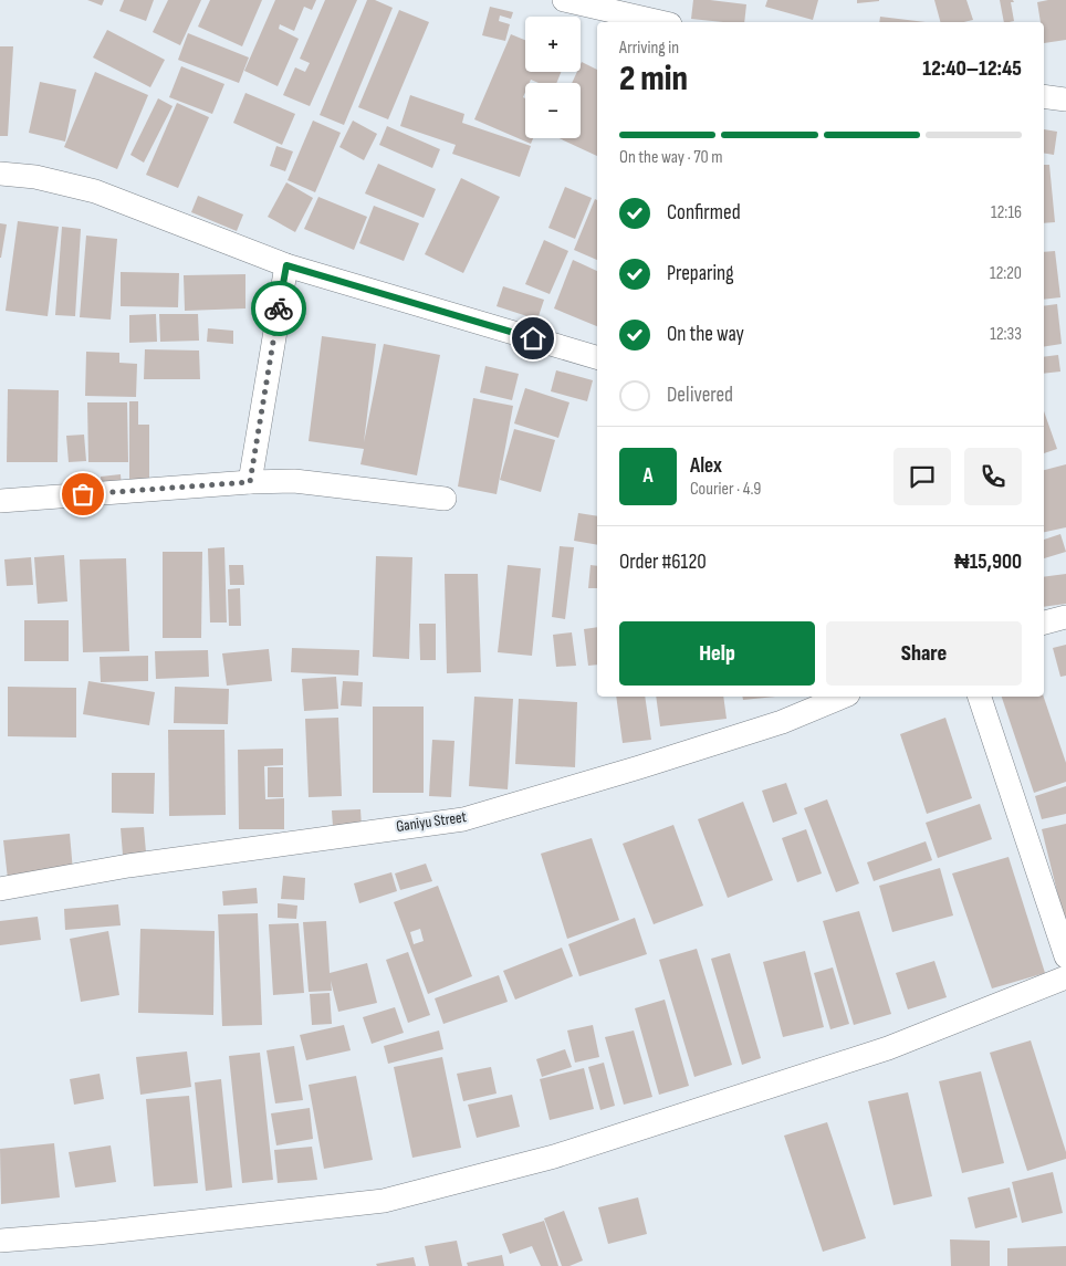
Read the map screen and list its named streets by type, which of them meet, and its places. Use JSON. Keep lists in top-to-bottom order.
{
  "streets": {
    "street": ["Ganiyu Street"]
  },
  "page": {
    "map_buttons": ["+", "−"],
    "heading": ["2 min", "Arriving in", "12:40–12:45"],
    "panel": [
      "Alex",
      "Courier · 4.9",
      "Order #6120",
      "₦15,900"
    ],
    "bar": "On the way · 70 m",
    "list": [
      ["Confirmed", "12:16"],
      ["Preparing", "12:20"],
      ["On the way", "12:33"],
      "Delivered"
    ],
    "round": "A",
    "buttons": ["Help", "Share"]
  }
}
